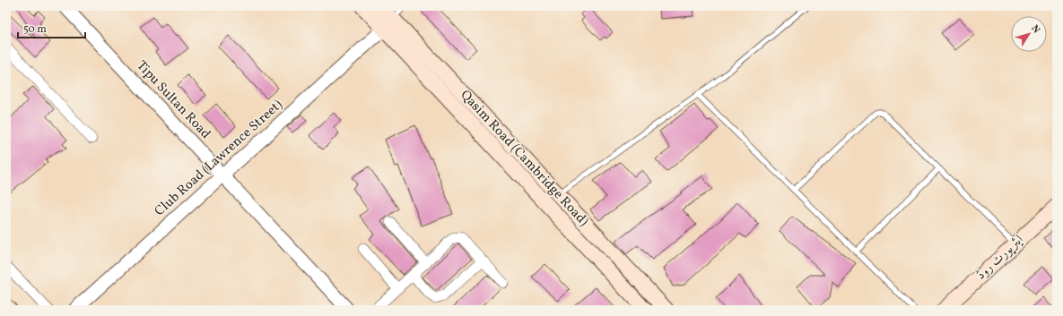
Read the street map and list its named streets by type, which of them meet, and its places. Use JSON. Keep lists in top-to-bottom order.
{
  "streets": {
    "main road": ["Qasim Road (Cambridge Road)", "ایئرپورٹ روڈ"],
    "street": ["Tipu Sultan Road", "Club Road (Lawrence Street)"]
  },
  "crossings": [
    ["Tipu Sultan Road", "Club Road (Lawrence Street)"],
    ["Club Road (Lawrence Street)", "Qasim Road (Cambridge Road)"]
  ],
  "scale_bar": "50 m",
  "north": "top right"
}
